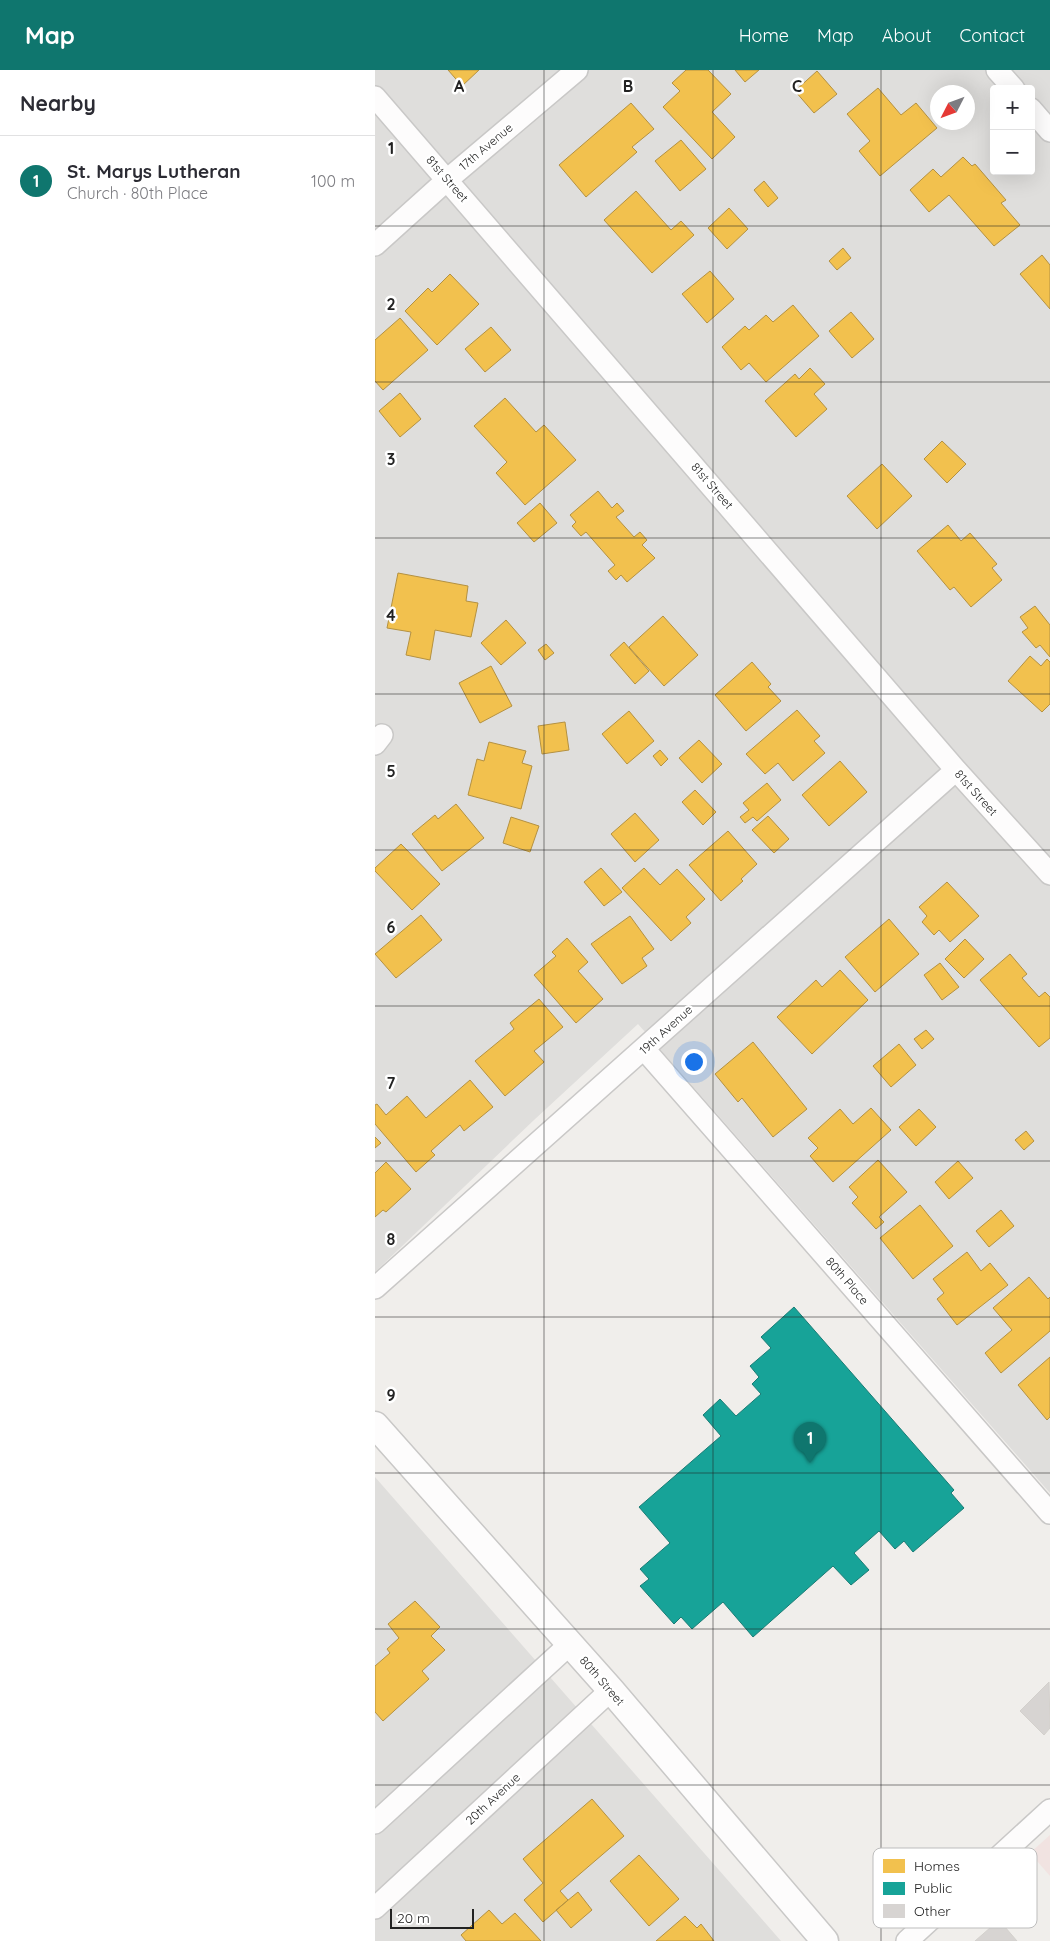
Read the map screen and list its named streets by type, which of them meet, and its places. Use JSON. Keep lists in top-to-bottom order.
{
  "streets": {
    "street": [
      "17th Avenue",
      "81st Street",
      "19th Avenue",
      "80th Place",
      "80th Street",
      "20th Avenue"
    ]
  },
  "crossings": [
    ["17th Avenue", "81st Street"],
    ["81st Street", "19th Avenue"],
    ["19th Avenue", "80th Place"],
    ["80th Street", "20th Avenue"]
  ],
  "legend": ["Homes", "Public", "Other"],
  "scale_bar": "20 m",
  "north": "bottom left",
  "page": {
    "header": "Map",
    "nav": [
      "Home",
      "Map",
      "About",
      "Contact"
    ],
    "heading": "Nearby",
    "map_buttons": ["+", "−"],
    "list": [
      {
        "mark": "1",
        "name": "St. Marys Lutheran",
        "note": "Church · 80th Place",
        "value": "100 m"
      }
    ],
    "pins": "1",
    "scale": "20 m"
  },
  "grid": {
    "columns": ["A", "B", "C"],
    "rows": [
      "1",
      "2",
      "3",
      "4",
      "5",
      "6",
      "7",
      "8",
      "9"
    ]
  }
}
